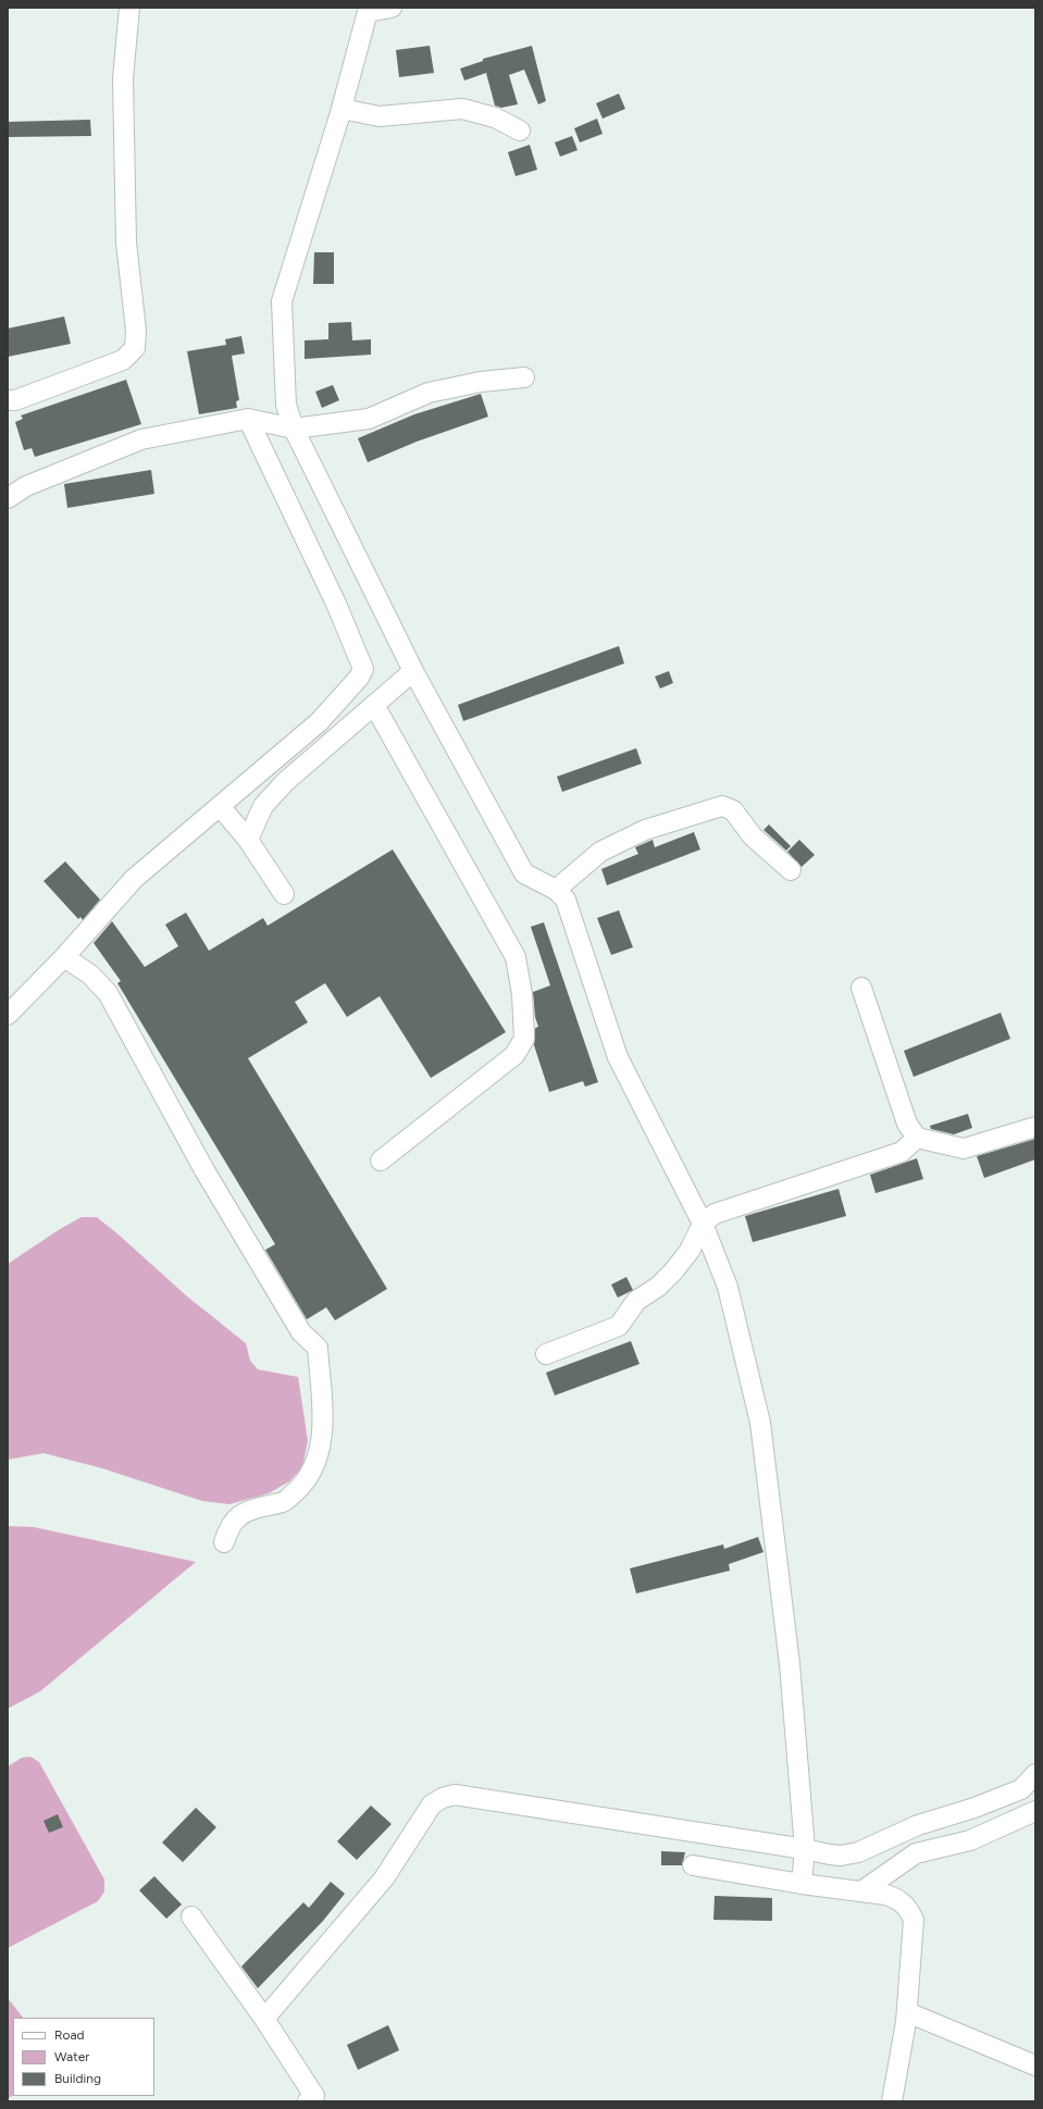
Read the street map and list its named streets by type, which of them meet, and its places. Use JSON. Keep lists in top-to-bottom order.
{
  "legend": ["Road", "Water", "Building"]
}
